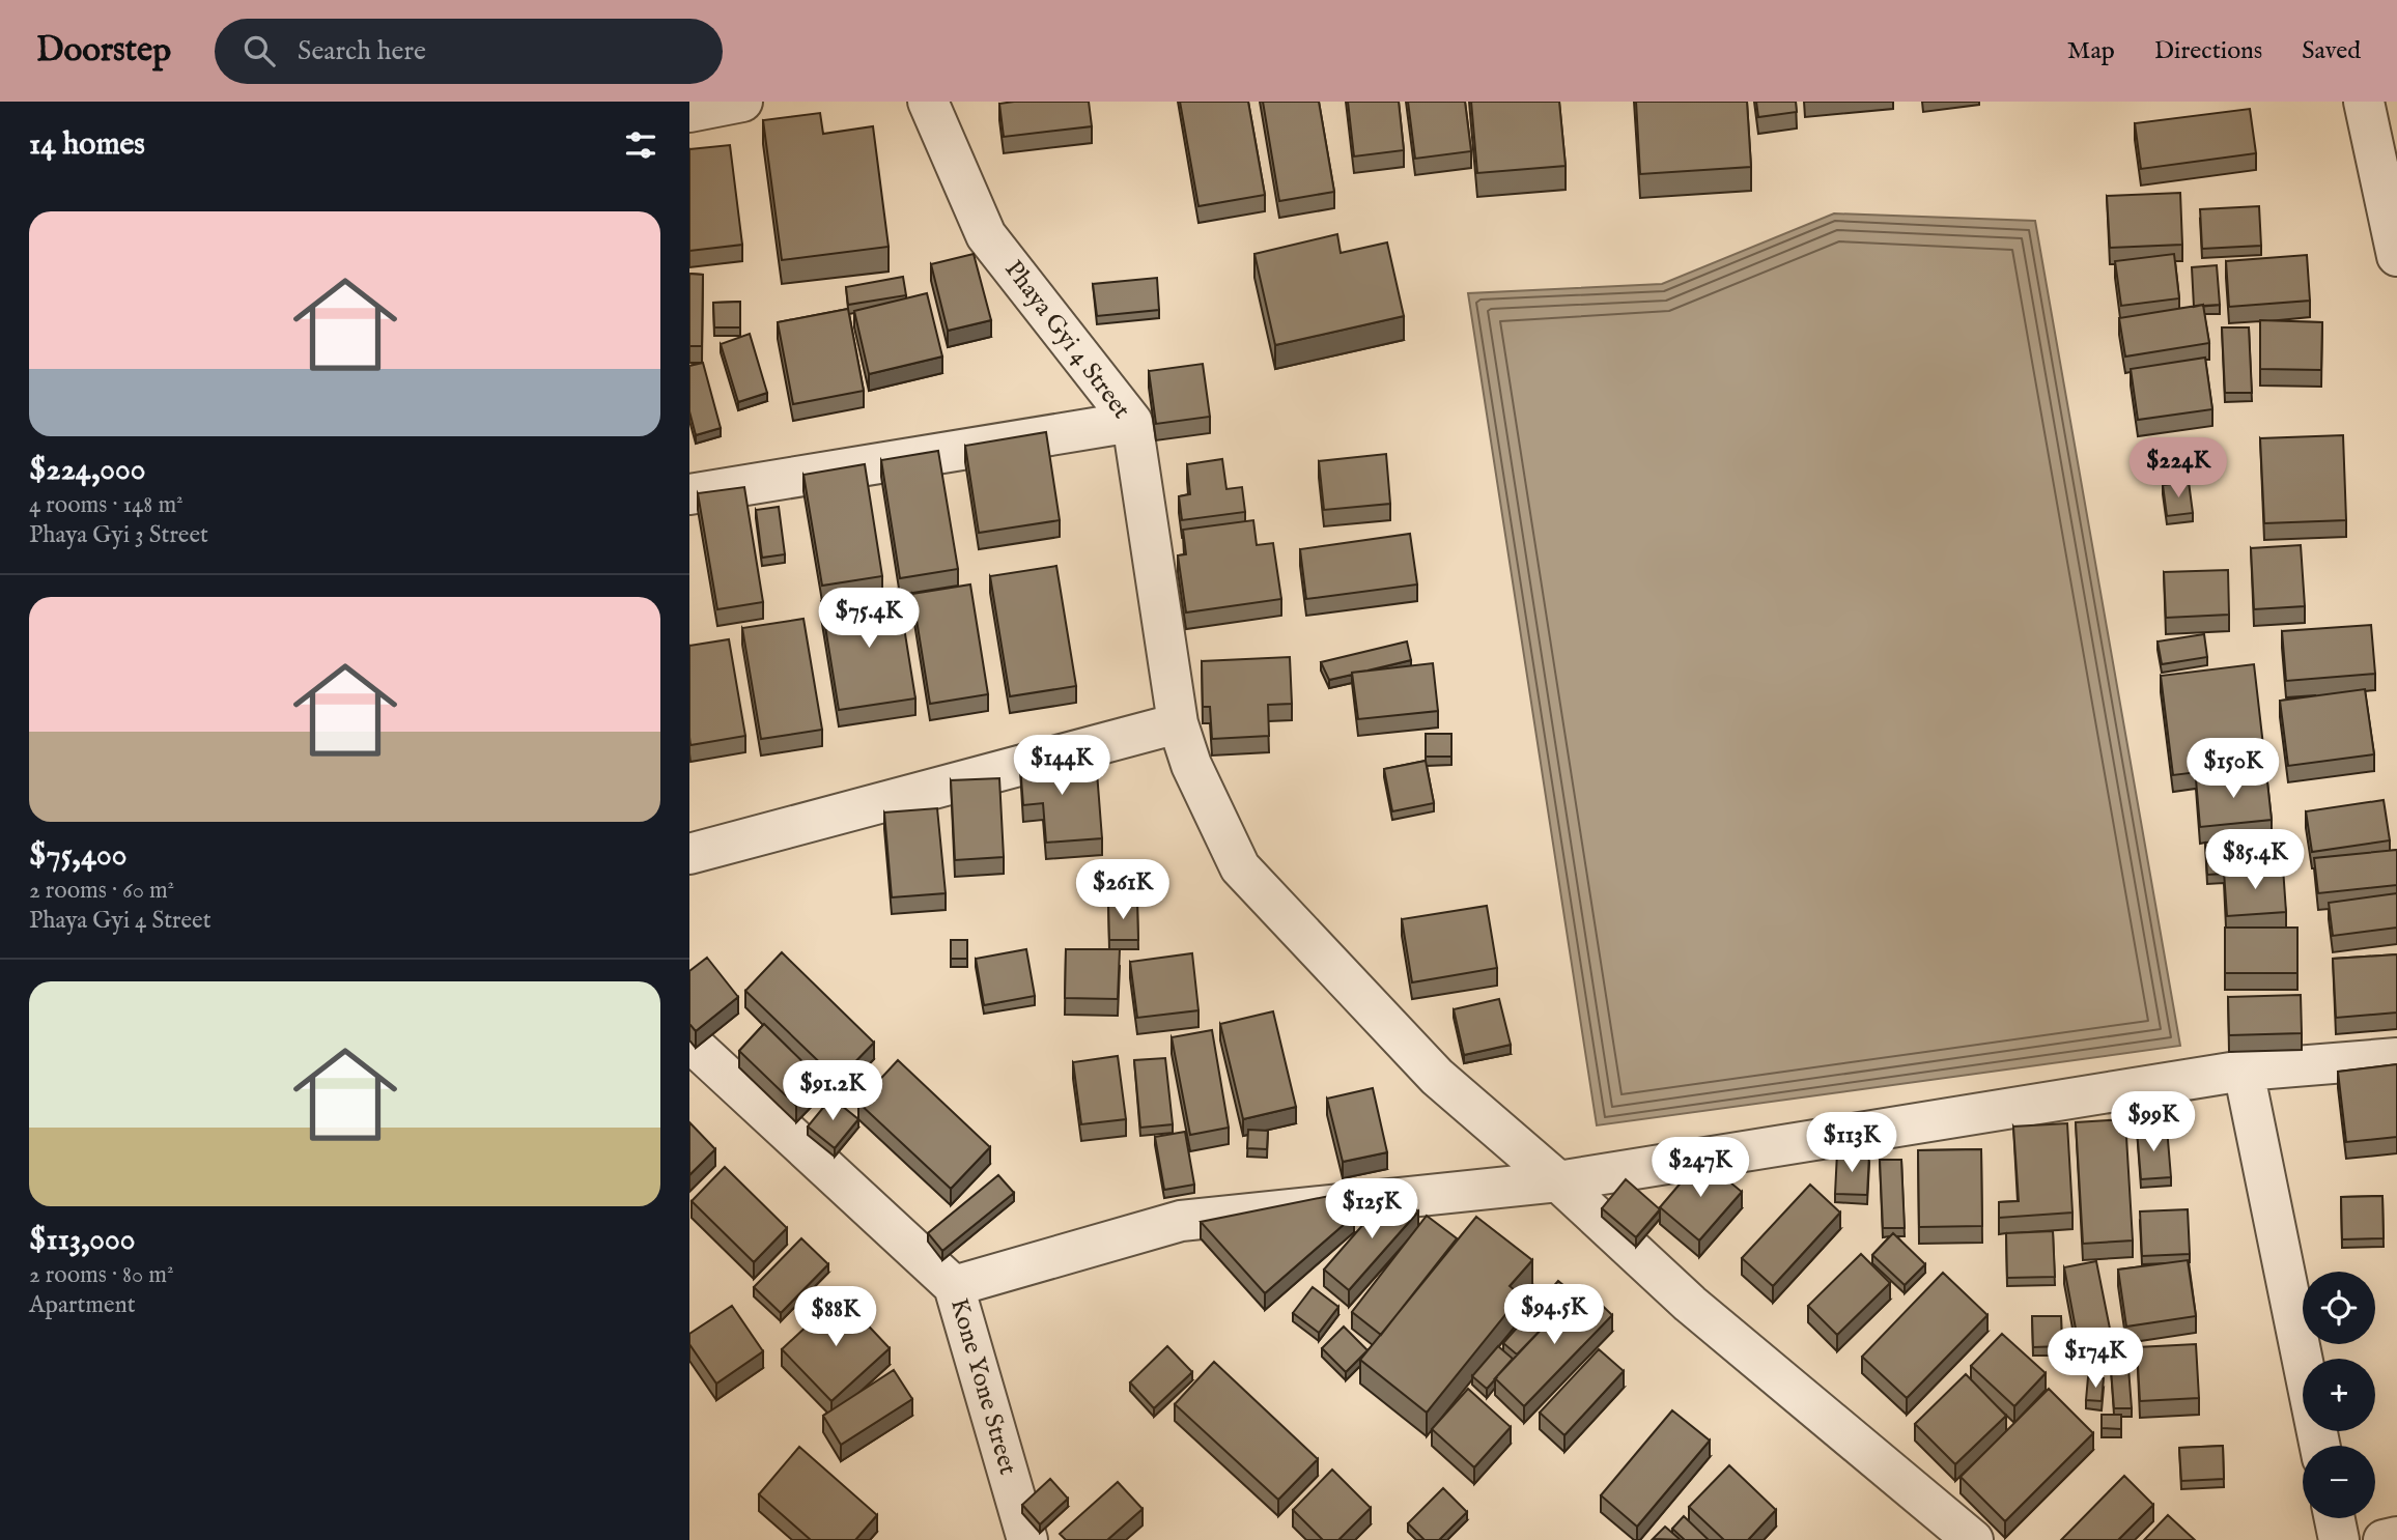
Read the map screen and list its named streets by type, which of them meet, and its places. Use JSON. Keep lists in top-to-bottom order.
{
  "streets": {
    "street": ["Phaya Gyi 4 Street", "Kone Yone Street"]
  },
  "page": {
    "header": "Doorstep",
    "search": "Search here",
    "nav": ["Map", "Directions", "Saved"],
    "heading": "14 homes",
    "list": [
      {
        "name": "$224,000",
        "note": "4 rooms · 148 m² · Phaya Gyi 3 Street"
      },
      {
        "name": "$75,400",
        "note": "2 rooms · 60 m² · Phaya Gyi 4 Street"
      },
      {
        "name": "$113,000",
        "note": "2 rooms · 80 m² · Apartment"
      }
    ],
    "price": [
      "$224K",
      "$75.4K",
      "$144K",
      "$150K",
      "$85.4K",
      "$261K",
      "$91.2K",
      "$99K",
      "$113K",
      "$247K",
      "$125K",
      "$94.5K",
      "$88K",
      "$174K"
    ],
    "map_buttons": ["+", "−"]
  }
}
